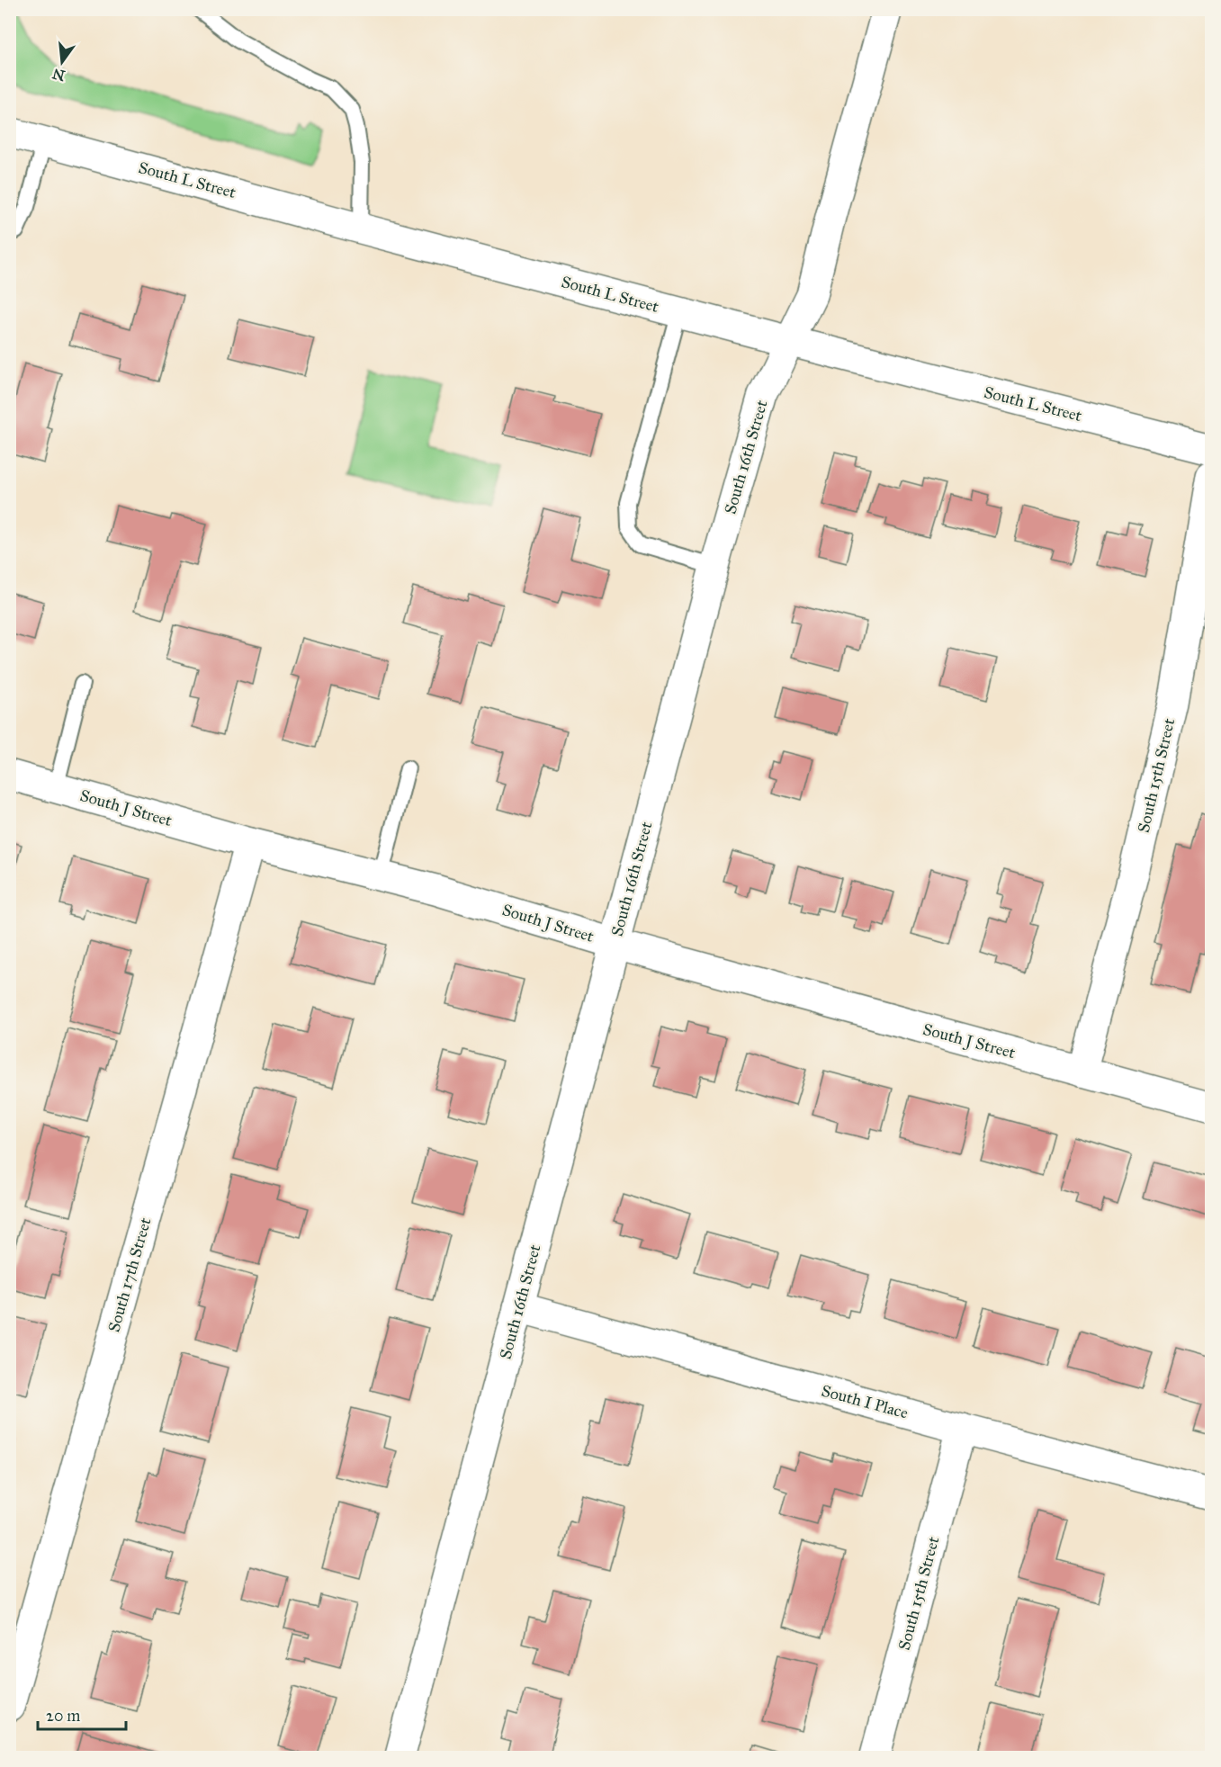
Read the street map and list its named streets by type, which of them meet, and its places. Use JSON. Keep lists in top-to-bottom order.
{
  "streets": {
    "street": [
      "South L Street",
      "South 16th Street",
      "South 15th Street",
      "South J Street",
      "South 17th Street",
      "South I Place"
    ]
  },
  "crossings": [
    ["South L Street", "South 16th Street"],
    ["South 16th Street", "South J Street"],
    ["South 16th Street", "South I Place"],
    ["South 15th Street", "South J Street"],
    ["South 15th Street", "South I Place"],
    ["South J Street", "South 17th Street"]
  ],
  "scale_bar": "20 m",
  "north": "bottom"
}
